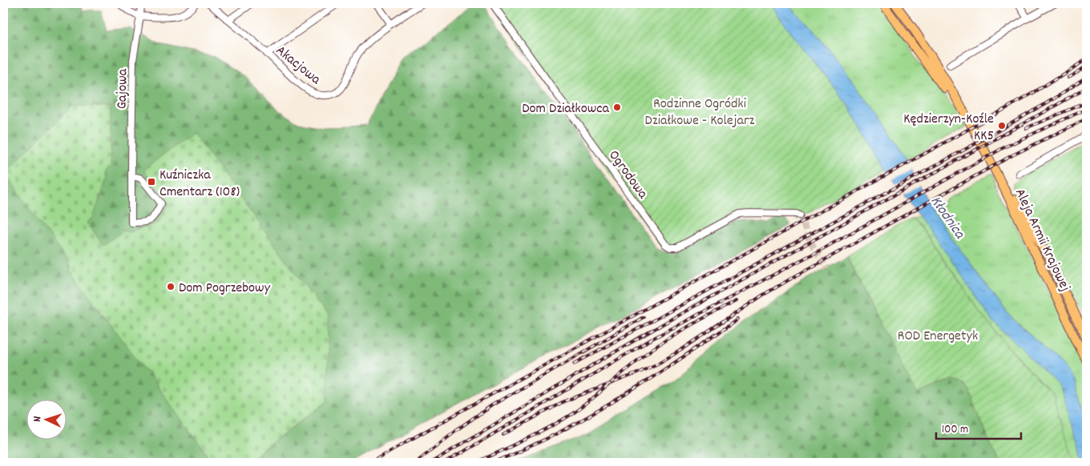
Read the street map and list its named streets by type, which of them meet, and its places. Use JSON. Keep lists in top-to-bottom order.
{
  "streets": {
    "main road": ["Aleja Armii Krajowej"],
    "street": ["Akacjowa", "Gajowa", "Ogrodowa"]
  },
  "water": ["Kłodnica"],
  "parks": ["Rodzinne Ogródki Działkowe - Kolejarz", "ROD Energetyk"],
  "places": {
    "other": ["Dom Działkowca", "Kędzierzyn-Koźle KK5", "Dom Pogrzebowy"],
    "transit": ["Kuźniczka Cmentarz (108)"]
  },
  "scale_bar": "100 m",
  "north": "left"
}
